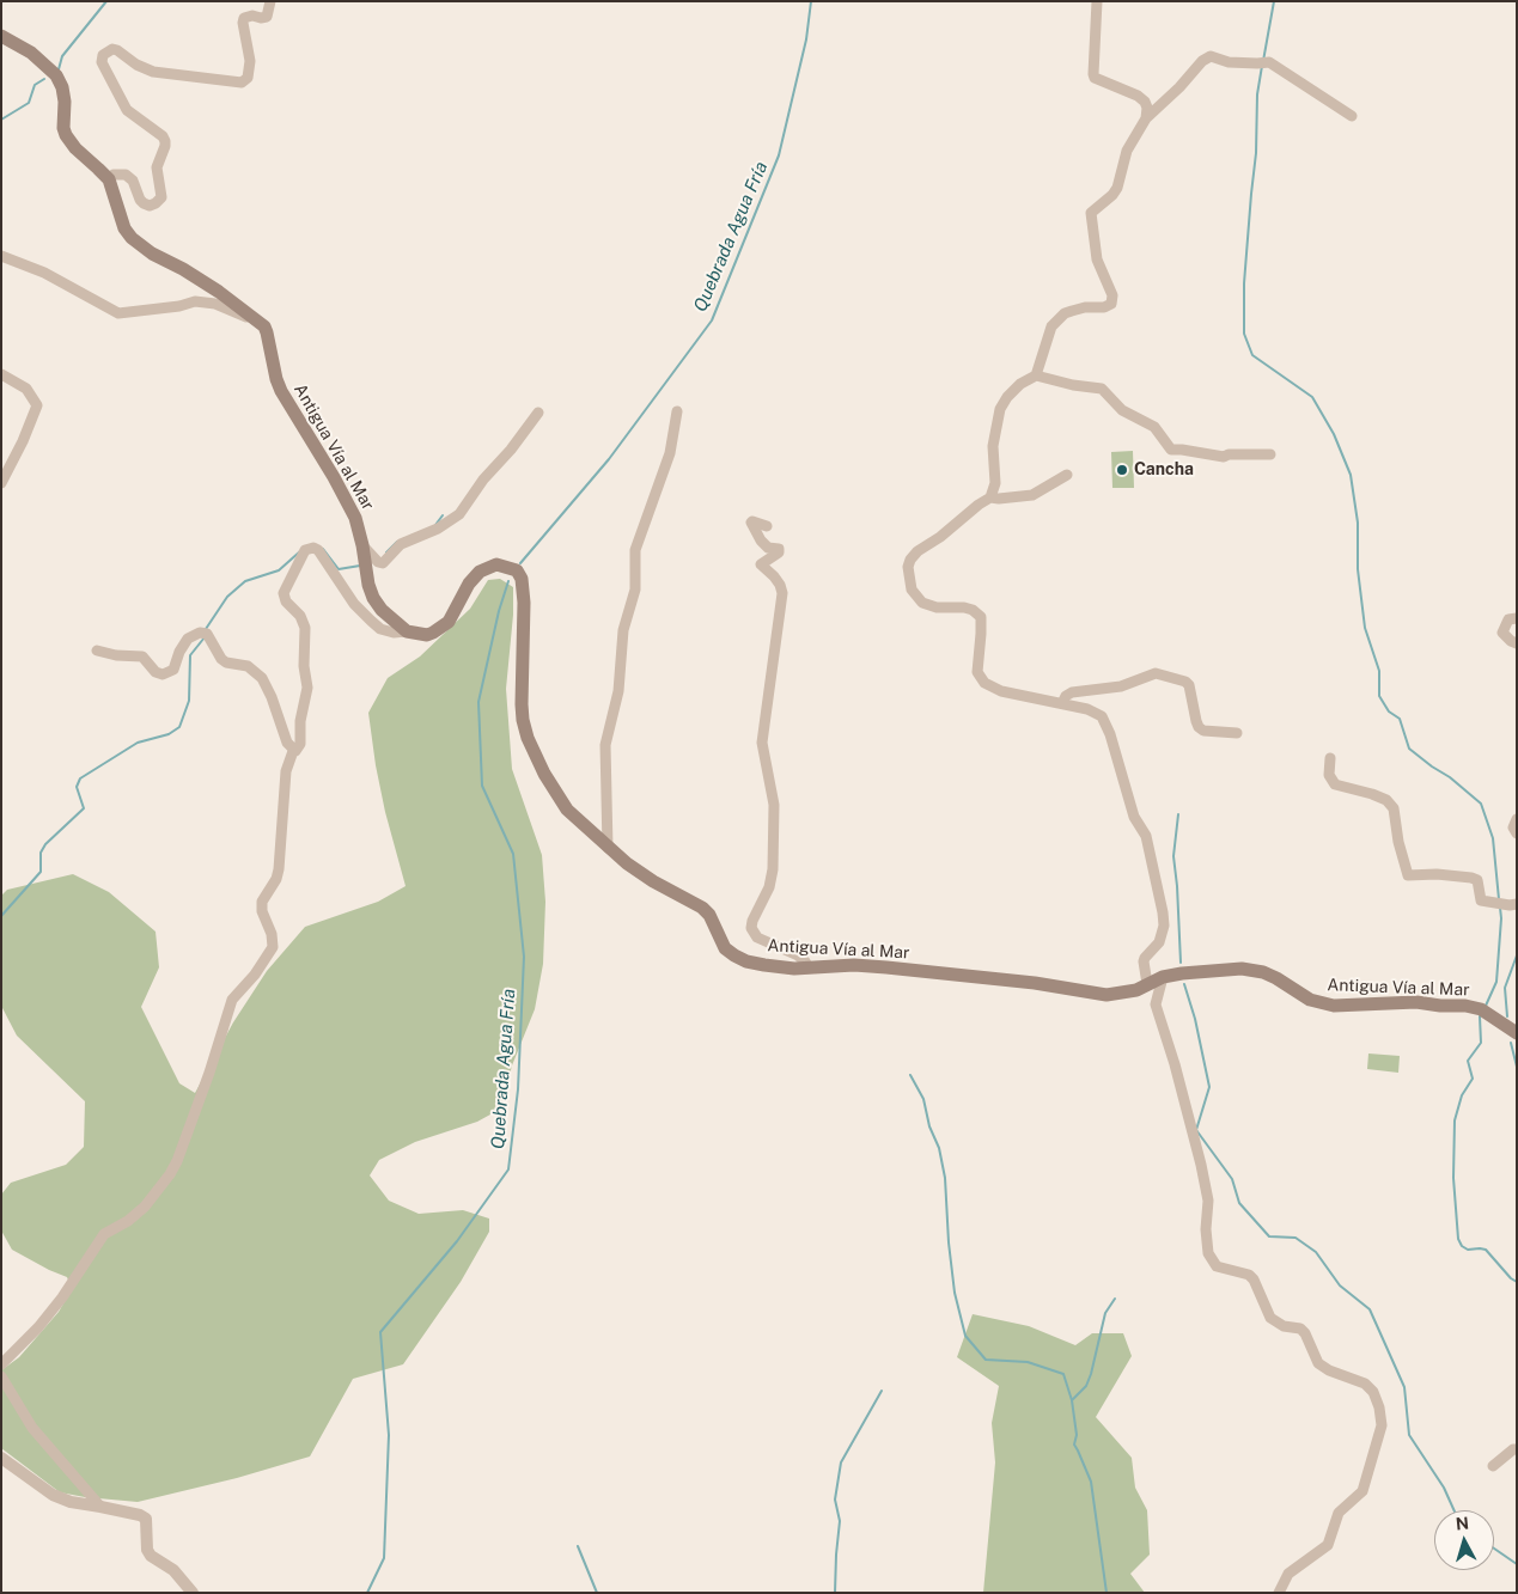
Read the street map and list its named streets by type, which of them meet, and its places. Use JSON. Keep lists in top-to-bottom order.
{
  "streets": {
    "main road": ["Antigua Vía al Mar"]
  },
  "water": ["Quebrada Agua Fría"],
  "places": ["Cancha"],
  "north": "top"
}
